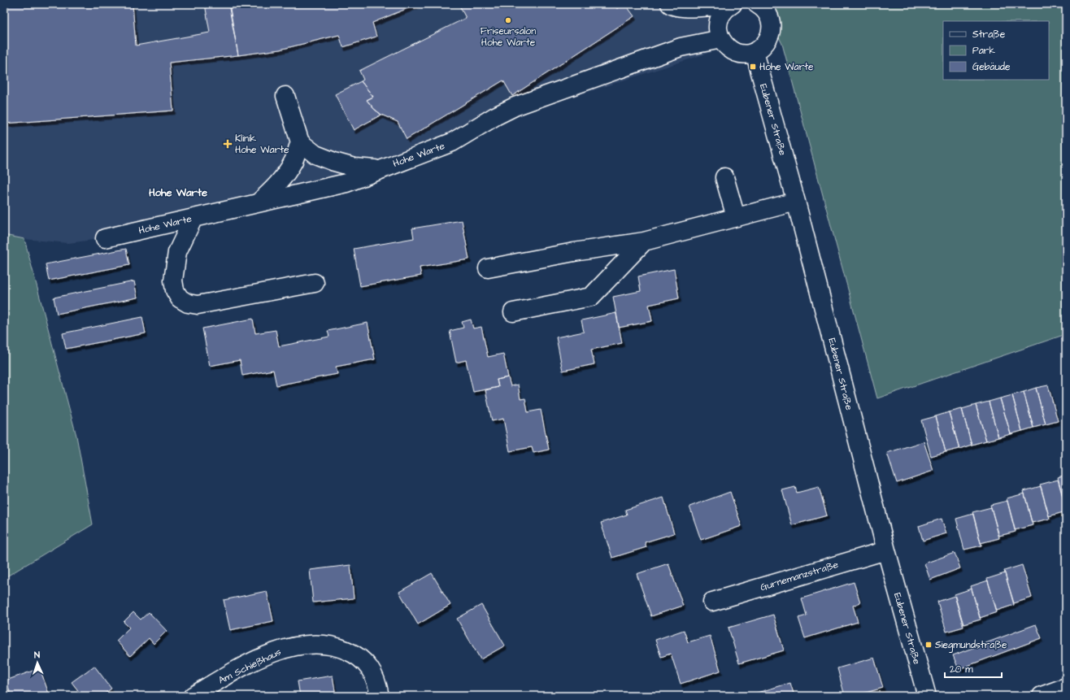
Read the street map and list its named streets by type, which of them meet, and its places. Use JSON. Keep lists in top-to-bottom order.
{
  "streets": {
    "street": [
      "Eubener Straße",
      "Hohe Warte",
      "Gurnemanzstraße",
      "Am Schießhaus"
    ]
  },
  "crossings": [
    ["Eubener Straße", "Gurnemanzstraße"]
  ],
  "districts": ["Hohe Warte"],
  "places": {
    "other": ["Friseursalon Hohe Warte"],
    "transit": ["Hohe Warte", "Siegmundstraße"],
    "health": ["Klinik Hohe Warte"]
  },
  "legend": ["Straße", "Park", "Gebäude"],
  "scale_bar": "20 m",
  "north": "top"
}
